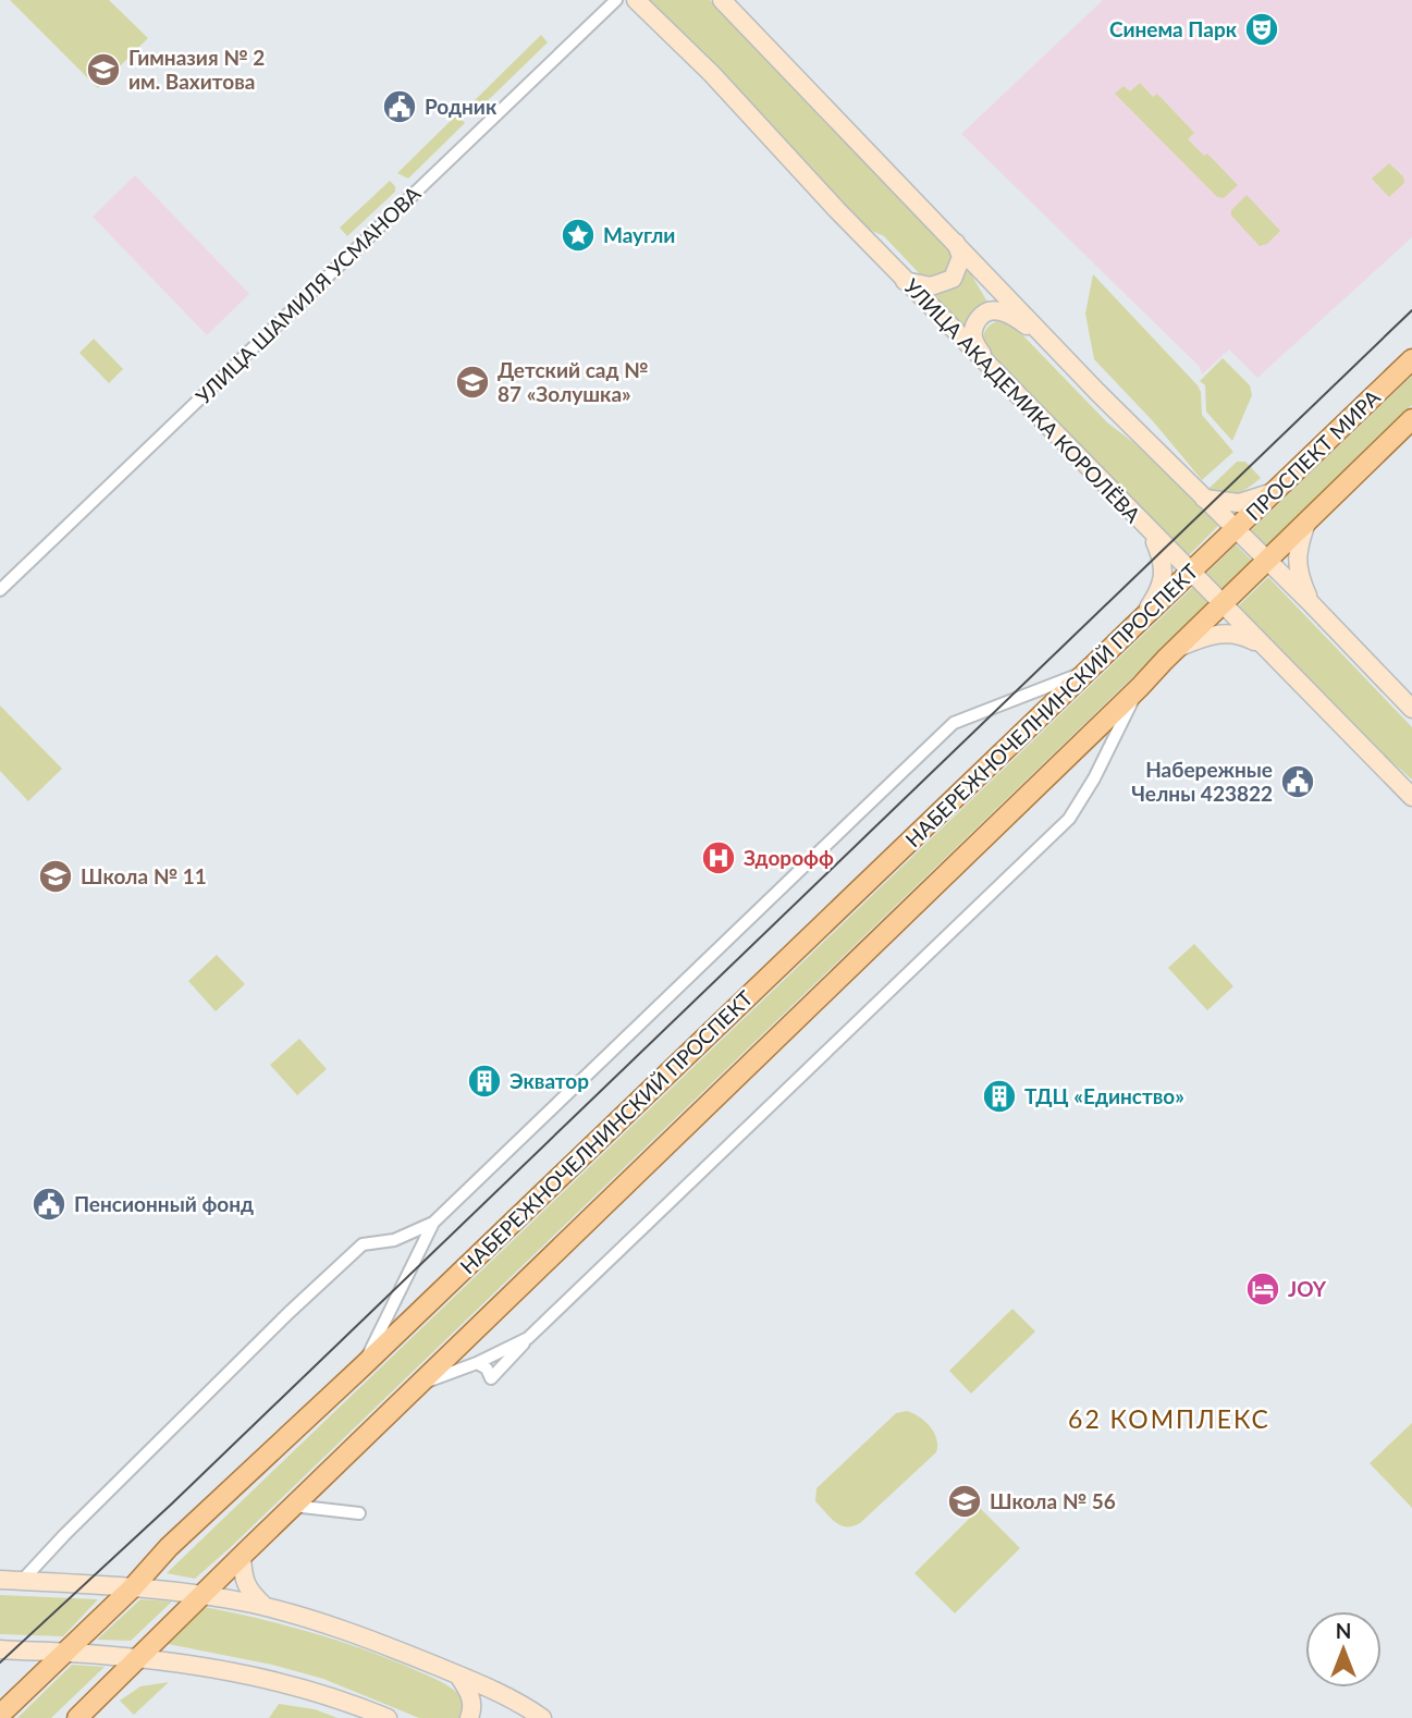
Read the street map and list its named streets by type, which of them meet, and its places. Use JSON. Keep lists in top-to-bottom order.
{
  "streets": {
    "main road": ["ПРОСПЕКТ МИРА", "НАБЕРЕЖНОЧЕЛНИНСКИЙ ПРОСПЕКТ"],
    "street": ["УЛИЦА ШАМИЛЯ УСМАНОВА", "УЛИЦА АКАДЕМИКА КОРОЛЁВА"]
  },
  "crossings": [
    ["УЛИЦА АКАДЕМИКА КОРОЛЁВА", "ПРОСПЕКТ МИРА"],
    ["УЛИЦА АКАДЕМИКА КОРОЛЁВА", "НАБЕРЕЖНОЧЕЛНИНСКИЙ ПРОСПЕКТ"],
    ["ПРОСПЕКТ МИРА", "НАБЕРЕЖНОЧЕЛНИНСКИЙ ПРОСПЕКТ"]
  ],
  "districts": ["62 КОМПЛЕКС"],
  "places": {
    "theatre": ["Синема Парк"],
    "school or university": [
      "Гимназия № 2 им. Вахитова",
      "Детский сад № 87 «Золушка»",
      "Школа № 11",
      "Школа № 56"
    ],
    "public building": ["Родник", "Набережные Челны 423822", "Пенсионный фонд"],
    "place": ["Маугли"],
    "hospital": ["Здорофф"],
    "building": ["Экватор", "ТДЦ «Единство»"],
    "hotel": ["JOY"]
  },
  "north": "top"
}
